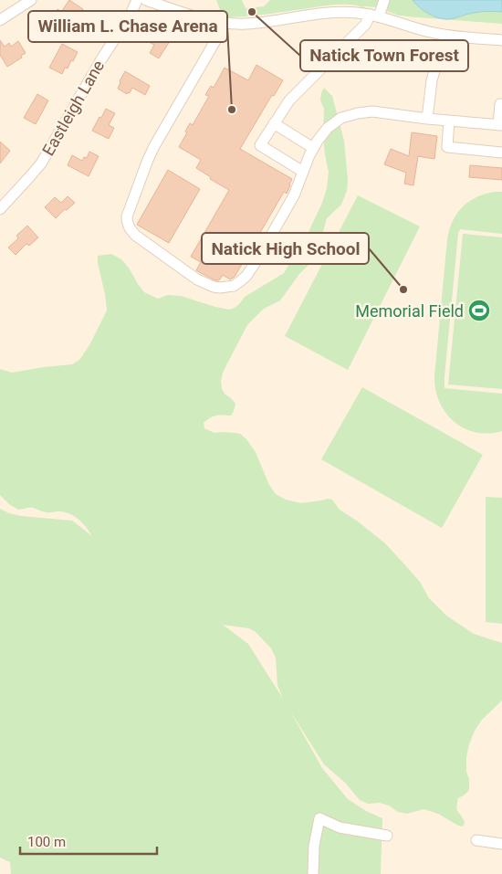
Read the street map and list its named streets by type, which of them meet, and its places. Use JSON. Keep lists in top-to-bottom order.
{
  "streets": {
    "street": ["Eastleigh Lane"]
  },
  "places": {
    "other": ["Natick Town Forest", "William L. Chase Arena", "Natick High School"],
    "sports": ["Memorial Field"]
  },
  "scale_bar": "100 m"
}
